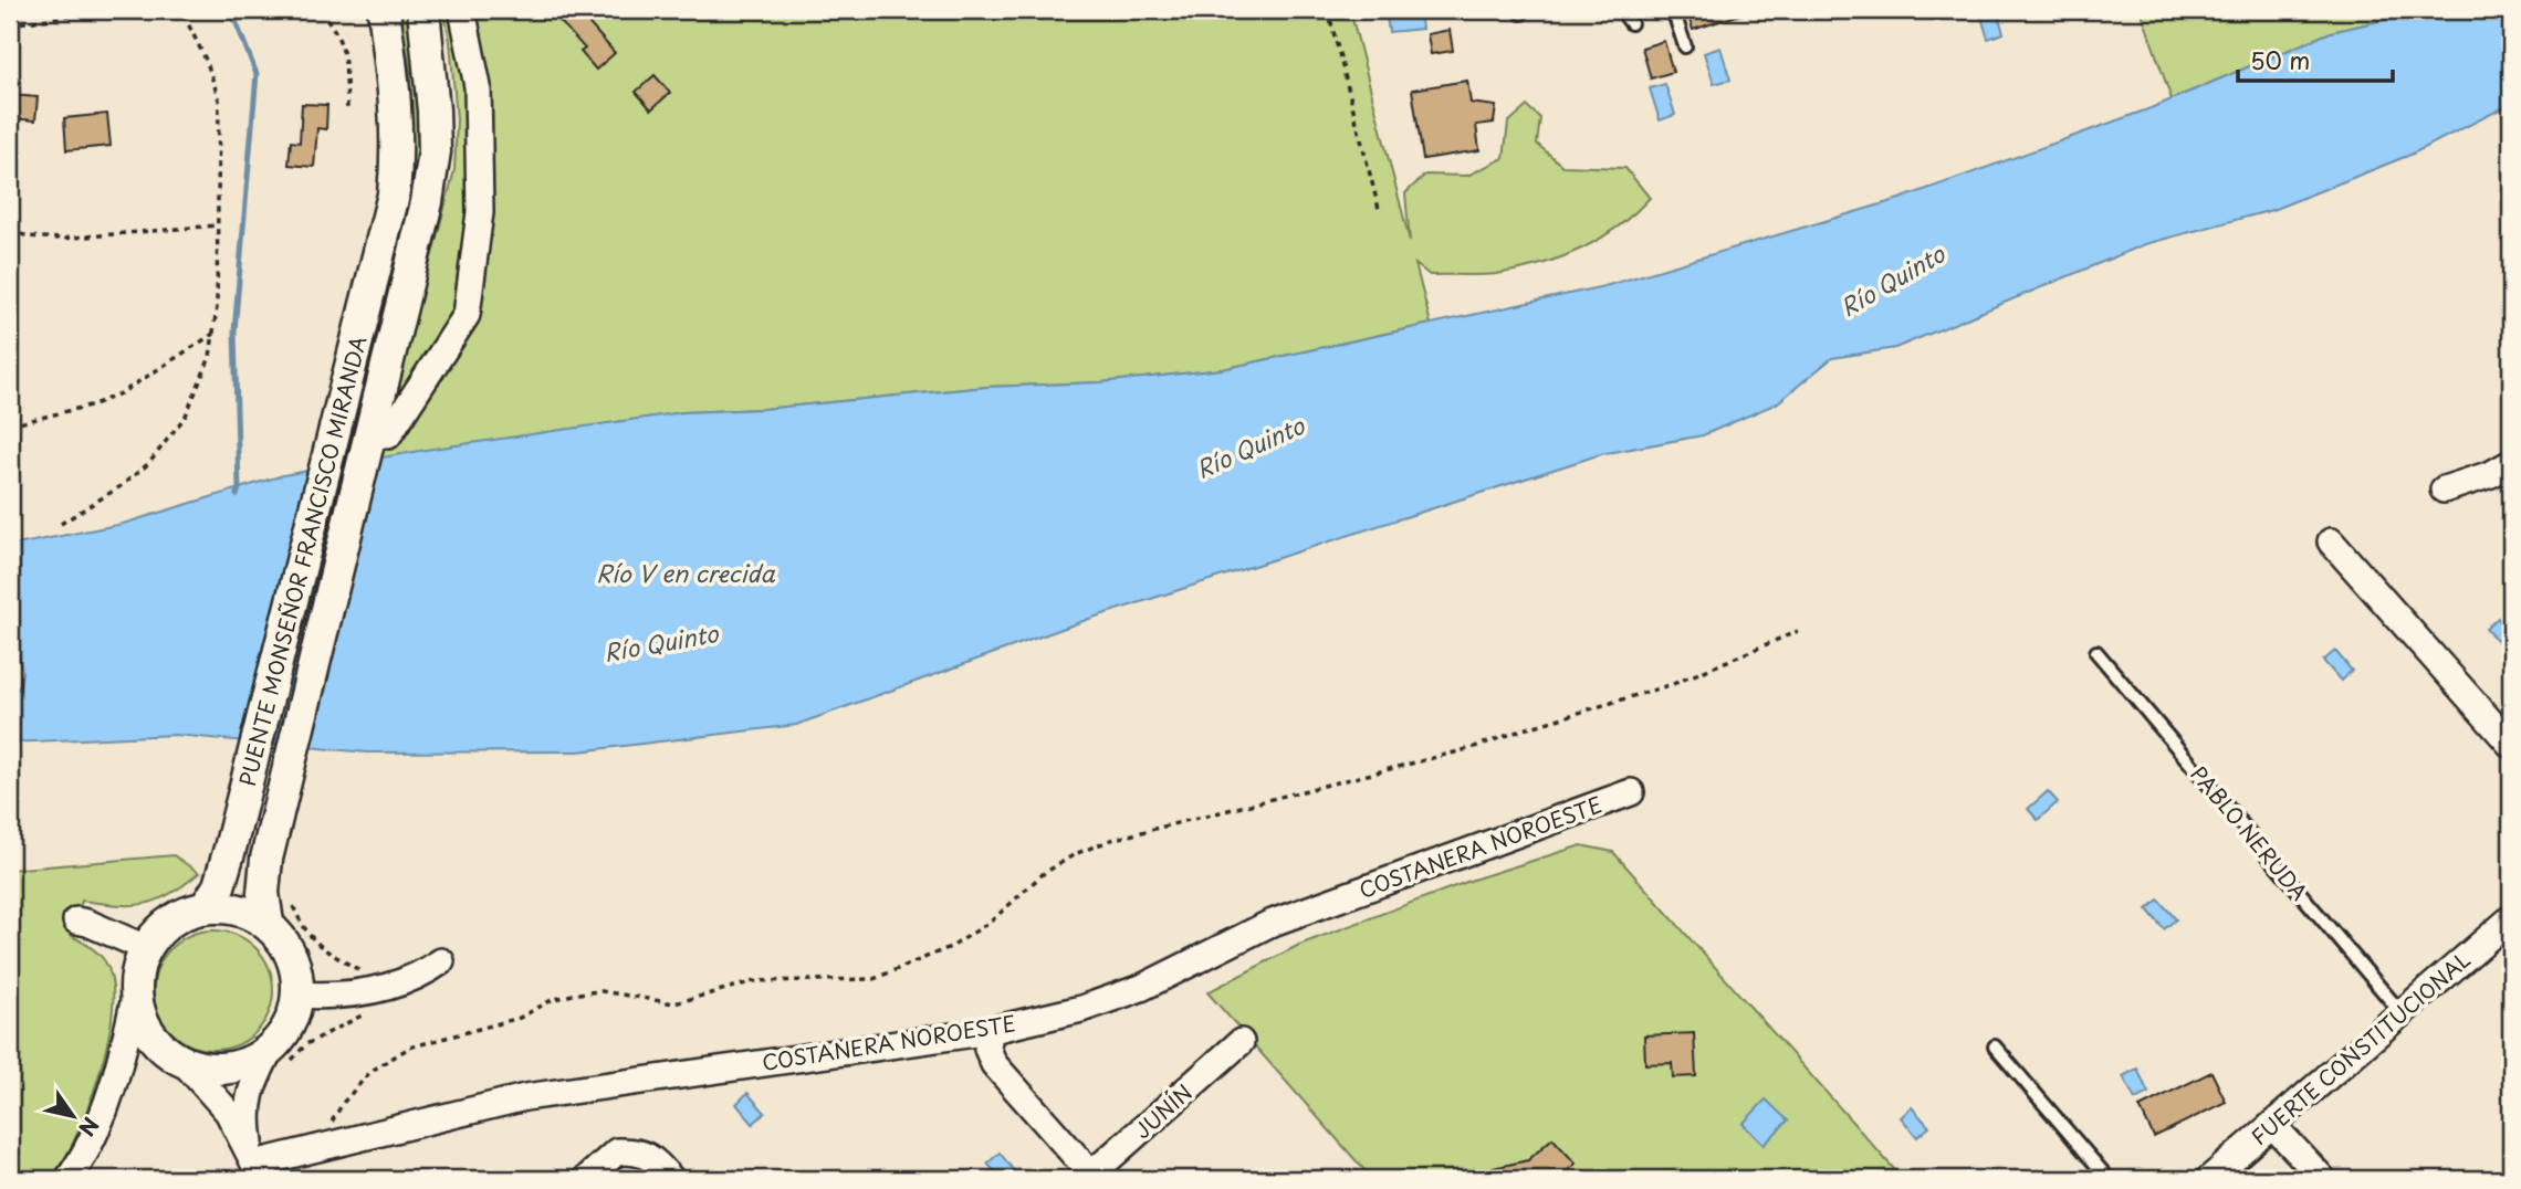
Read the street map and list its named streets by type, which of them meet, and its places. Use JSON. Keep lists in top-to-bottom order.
{
  "streets": {
    "street": [
      "PUENTE MONSEÑOR FRANCISCO MIRANDA",
      "COSTANERA NOROESTE",
      "FUERTE CONSTITUCIONAL",
      "JUNÍN"
    ],
    "lane": ["PABLO NERUDA"]
  },
  "crossings": [
    ["PABLO NERUDA", "FUERTE CONSTITUCIONAL"]
  ],
  "water": ["Río Quinto", "Río V en crecida"],
  "scale_bar": "50 m",
  "north": "bottom right"
}
